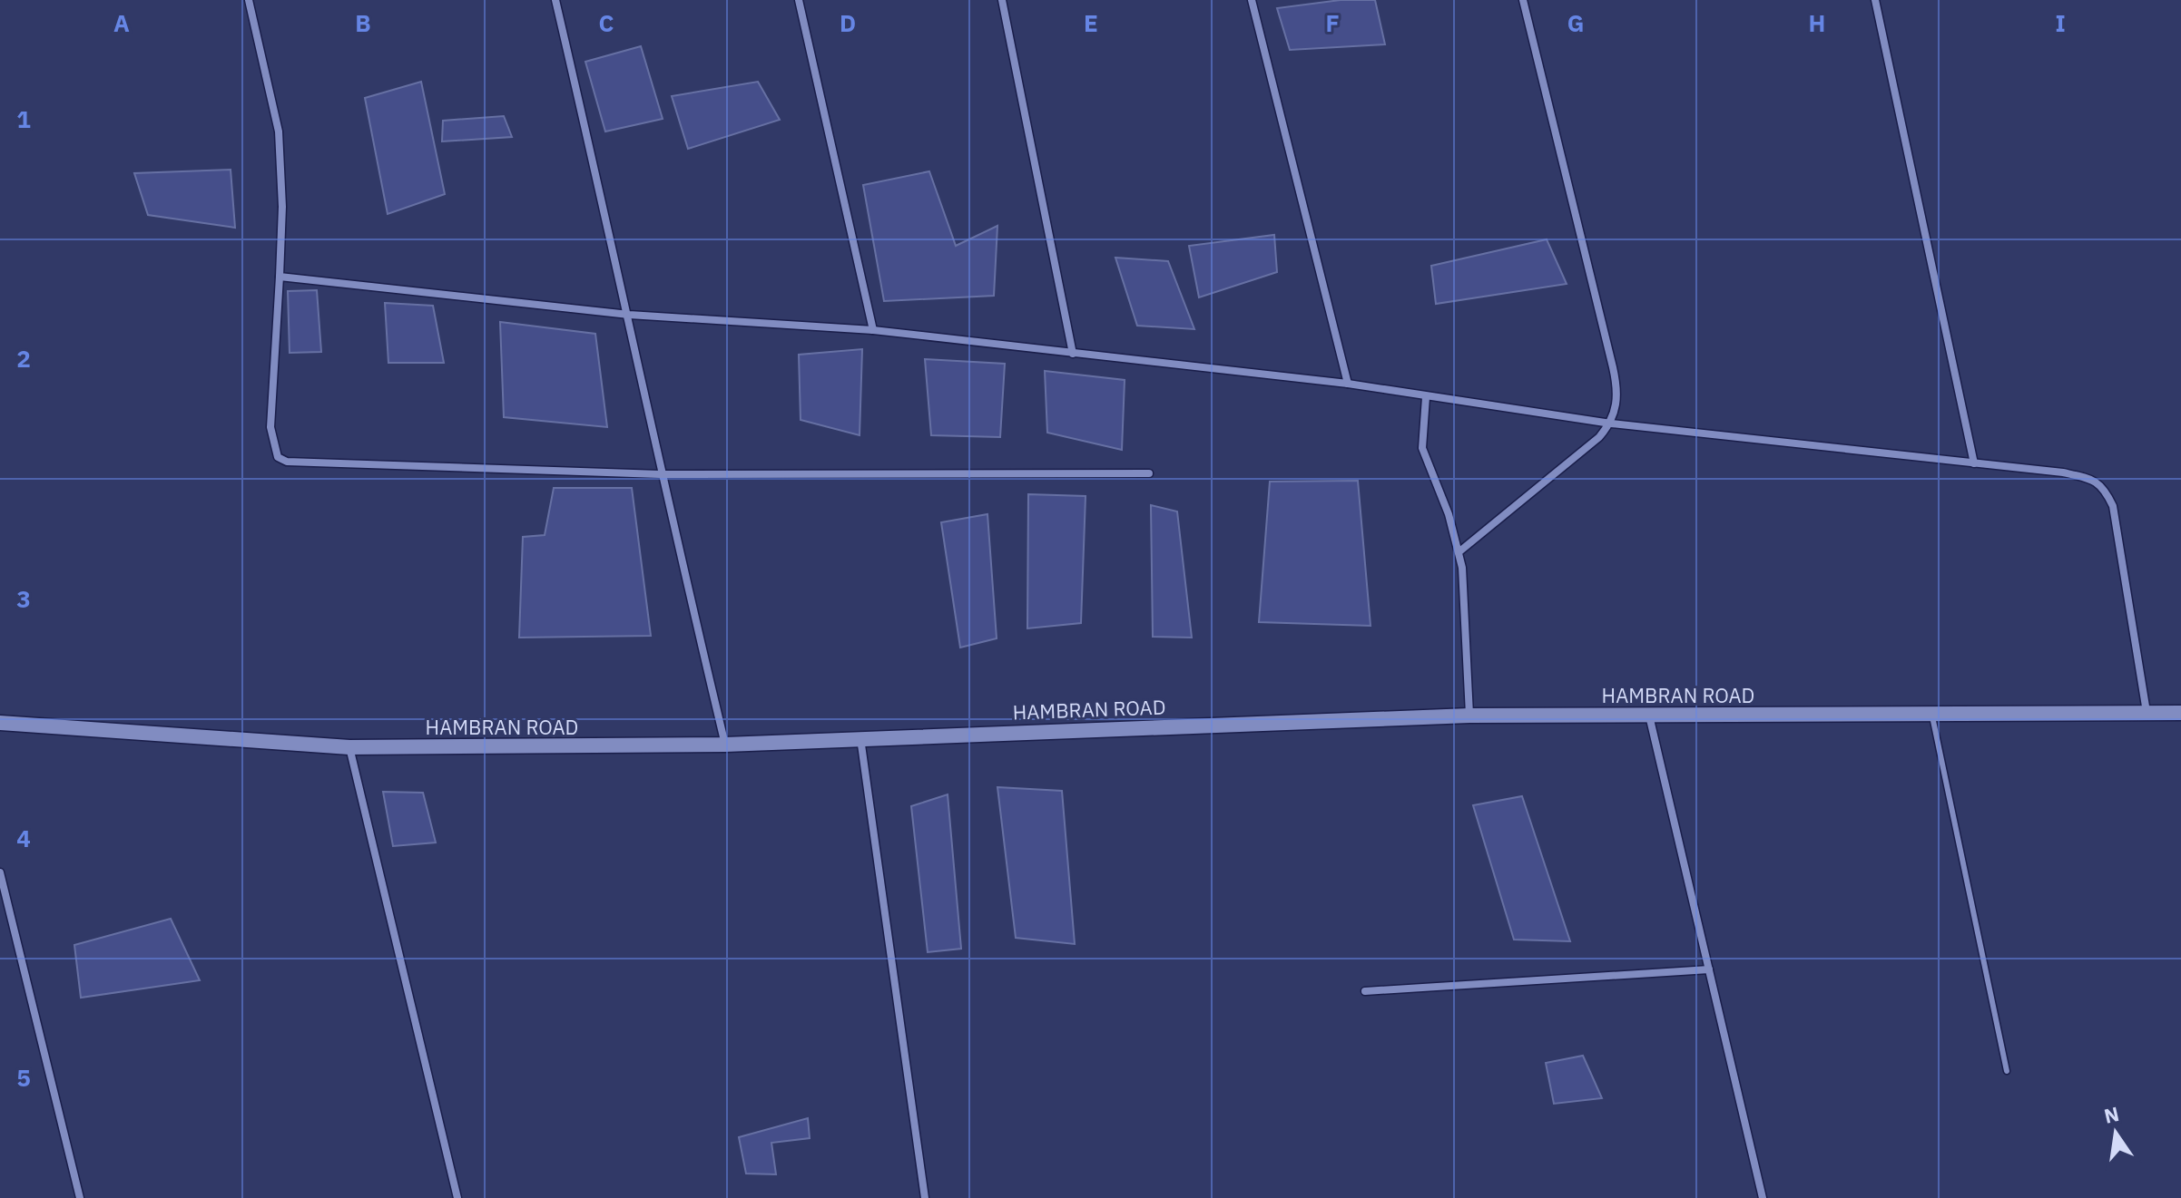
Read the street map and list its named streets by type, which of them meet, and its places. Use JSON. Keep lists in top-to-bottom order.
{
  "streets": {
    "main road": ["HAMBRAN ROAD"]
  },
  "north": "top",
  "grid": {
    "columns": [
      "A",
      "B",
      "C",
      "D",
      "E",
      "F",
      "G",
      "H",
      "I"
    ],
    "rows": [
      "1",
      "2",
      "3",
      "4",
      "5"
    ]
  }
}
